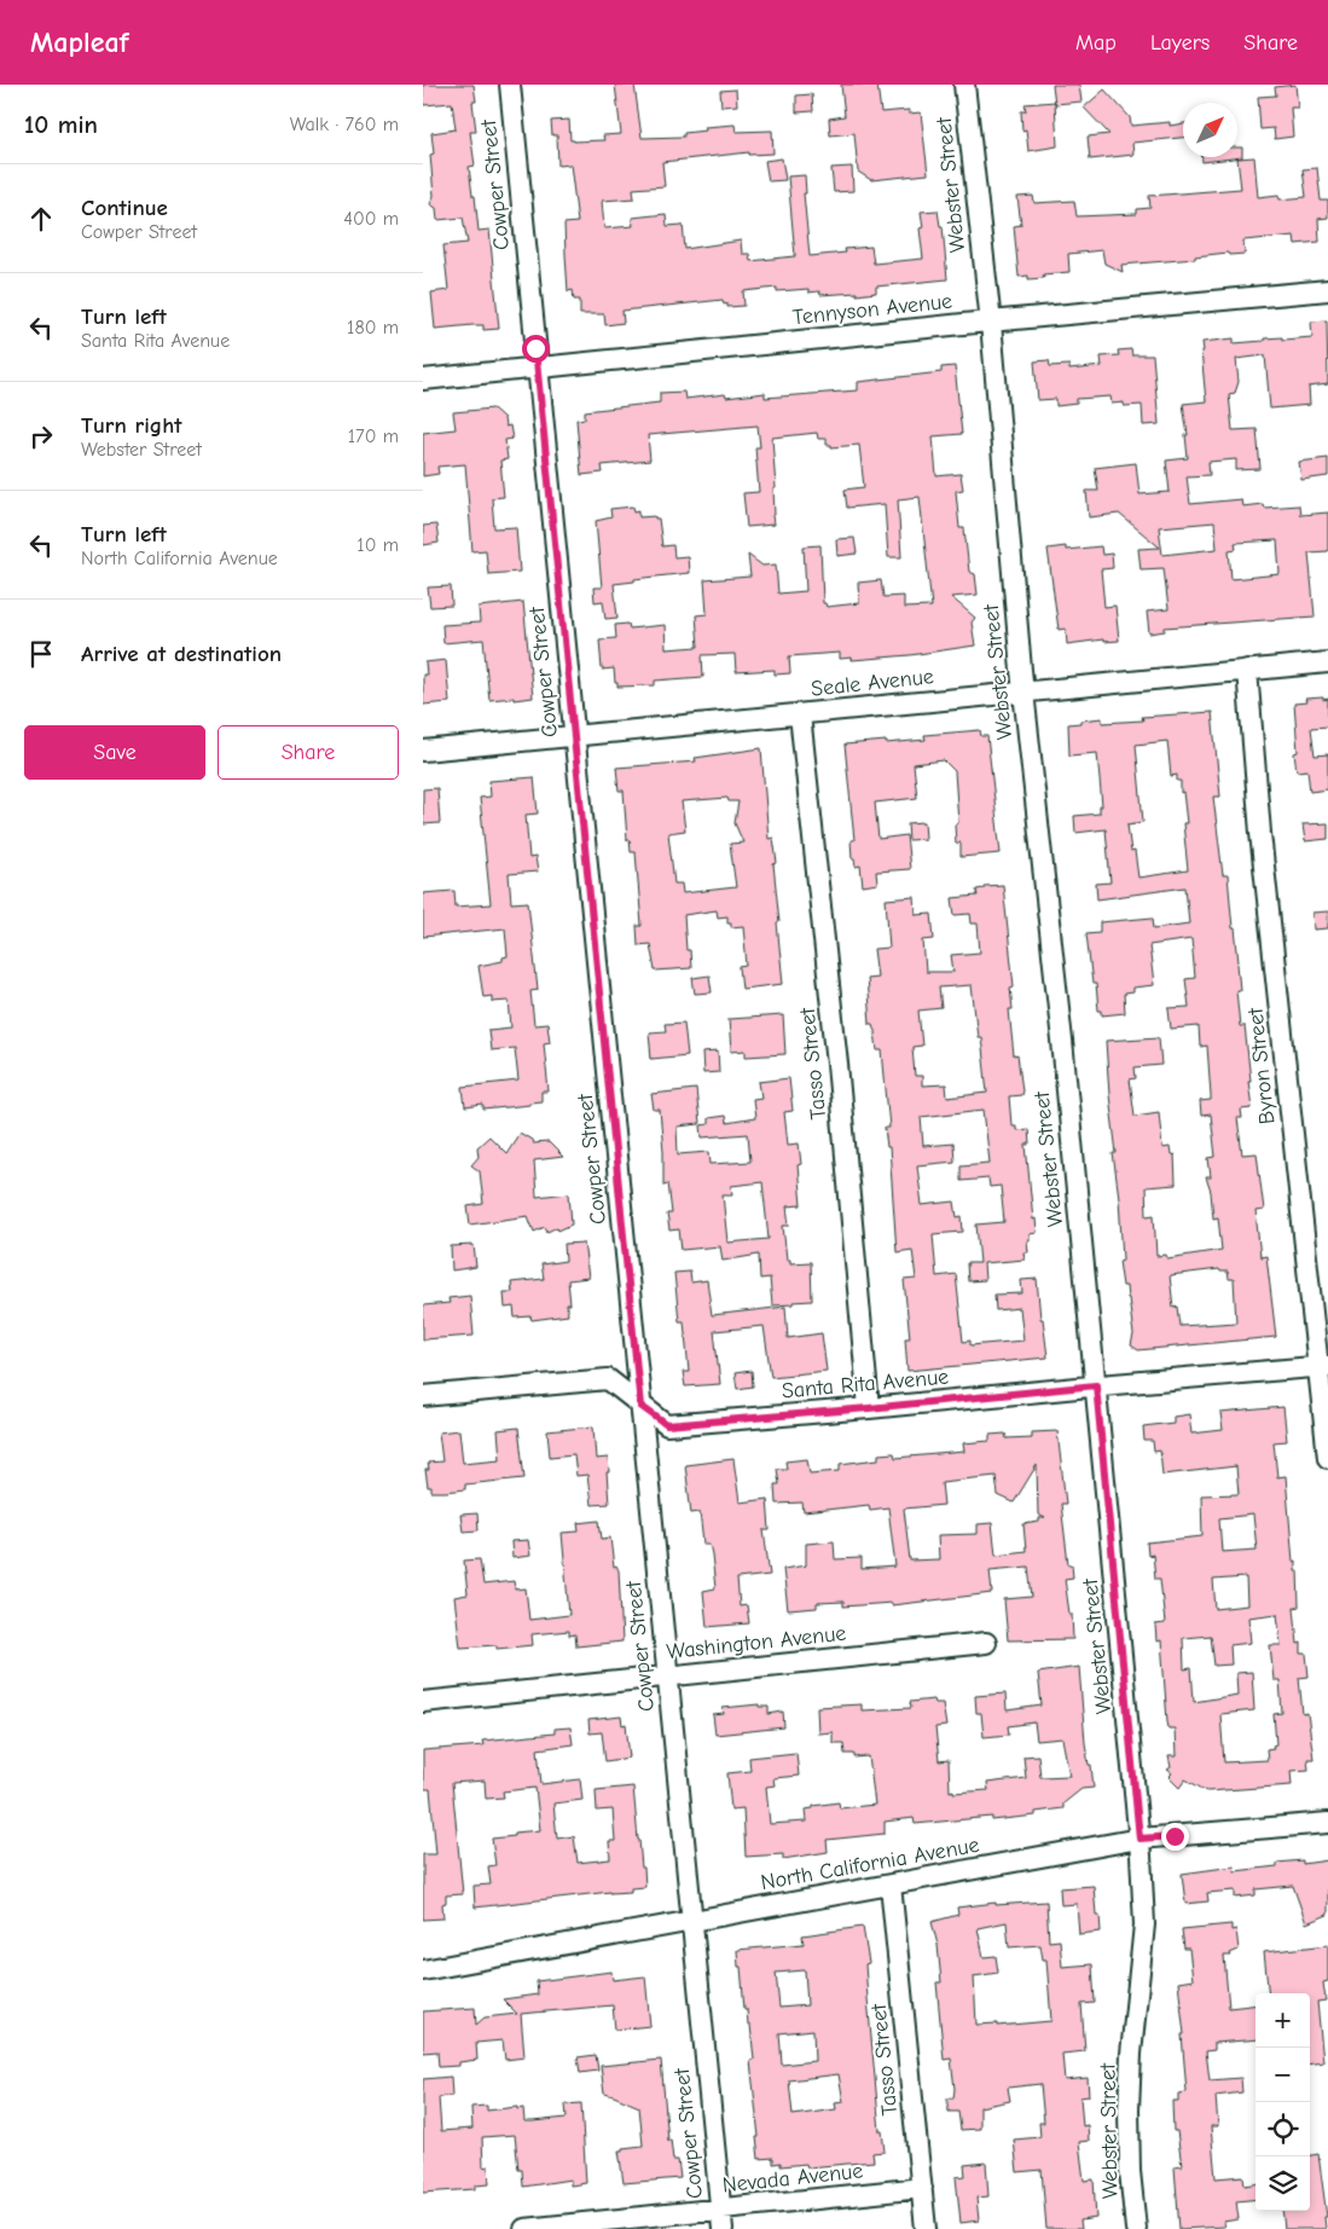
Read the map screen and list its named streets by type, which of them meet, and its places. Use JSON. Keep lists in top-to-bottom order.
{
  "streets": {
    "street": [
      "Cowper Street",
      "Webster Street",
      "Tennyson Avenue",
      "Seale Avenue",
      "Tasso Street",
      "Byron Street",
      "Santa Rita Avenue",
      "Washington Avenue",
      "North California Avenue",
      "Nevada Avenue"
    ]
  },
  "crossings": [
    ["Cowper Street", "Tennyson Avenue"],
    ["Cowper Street", "Seale Avenue"],
    ["Cowper Street", "Santa Rita Avenue"],
    ["Cowper Street", "Washington Avenue"],
    ["Cowper Street", "North California Avenue"],
    ["Cowper Street", "Nevada Avenue"],
    ["Webster Street", "Tennyson Avenue"],
    ["Webster Street", "Seale Avenue"],
    ["Webster Street", "Santa Rita Avenue"],
    ["Webster Street", "North California Avenue"],
    ["Seale Avenue", "Tasso Street"],
    ["Seale Avenue", "Byron Street"],
    ["Tasso Street", "Santa Rita Avenue"],
    ["Tasso Street", "North California Avenue"],
    ["Tasso Street", "Nevada Avenue"],
    ["Byron Street", "Santa Rita Avenue"]
  ],
  "north": "top right",
  "page": {
    "header": "Mapleaf",
    "nav": ["Map", "Layers", "Share"],
    "heading": ["10 min", "Walk · 760 m"],
    "list": [
      ["Continue", "Cowper Street", "400 m"],
      ["Turn left", "Santa Rita Avenue", "180 m"],
      ["Turn right", "Webster Street", "170 m"],
      ["Turn left", "North California Avenue", "10 m"],
      "Arrive at destination"
    ],
    "buttons": ["Save", "Share"],
    "map_buttons": ["+", "−"]
  }
}
